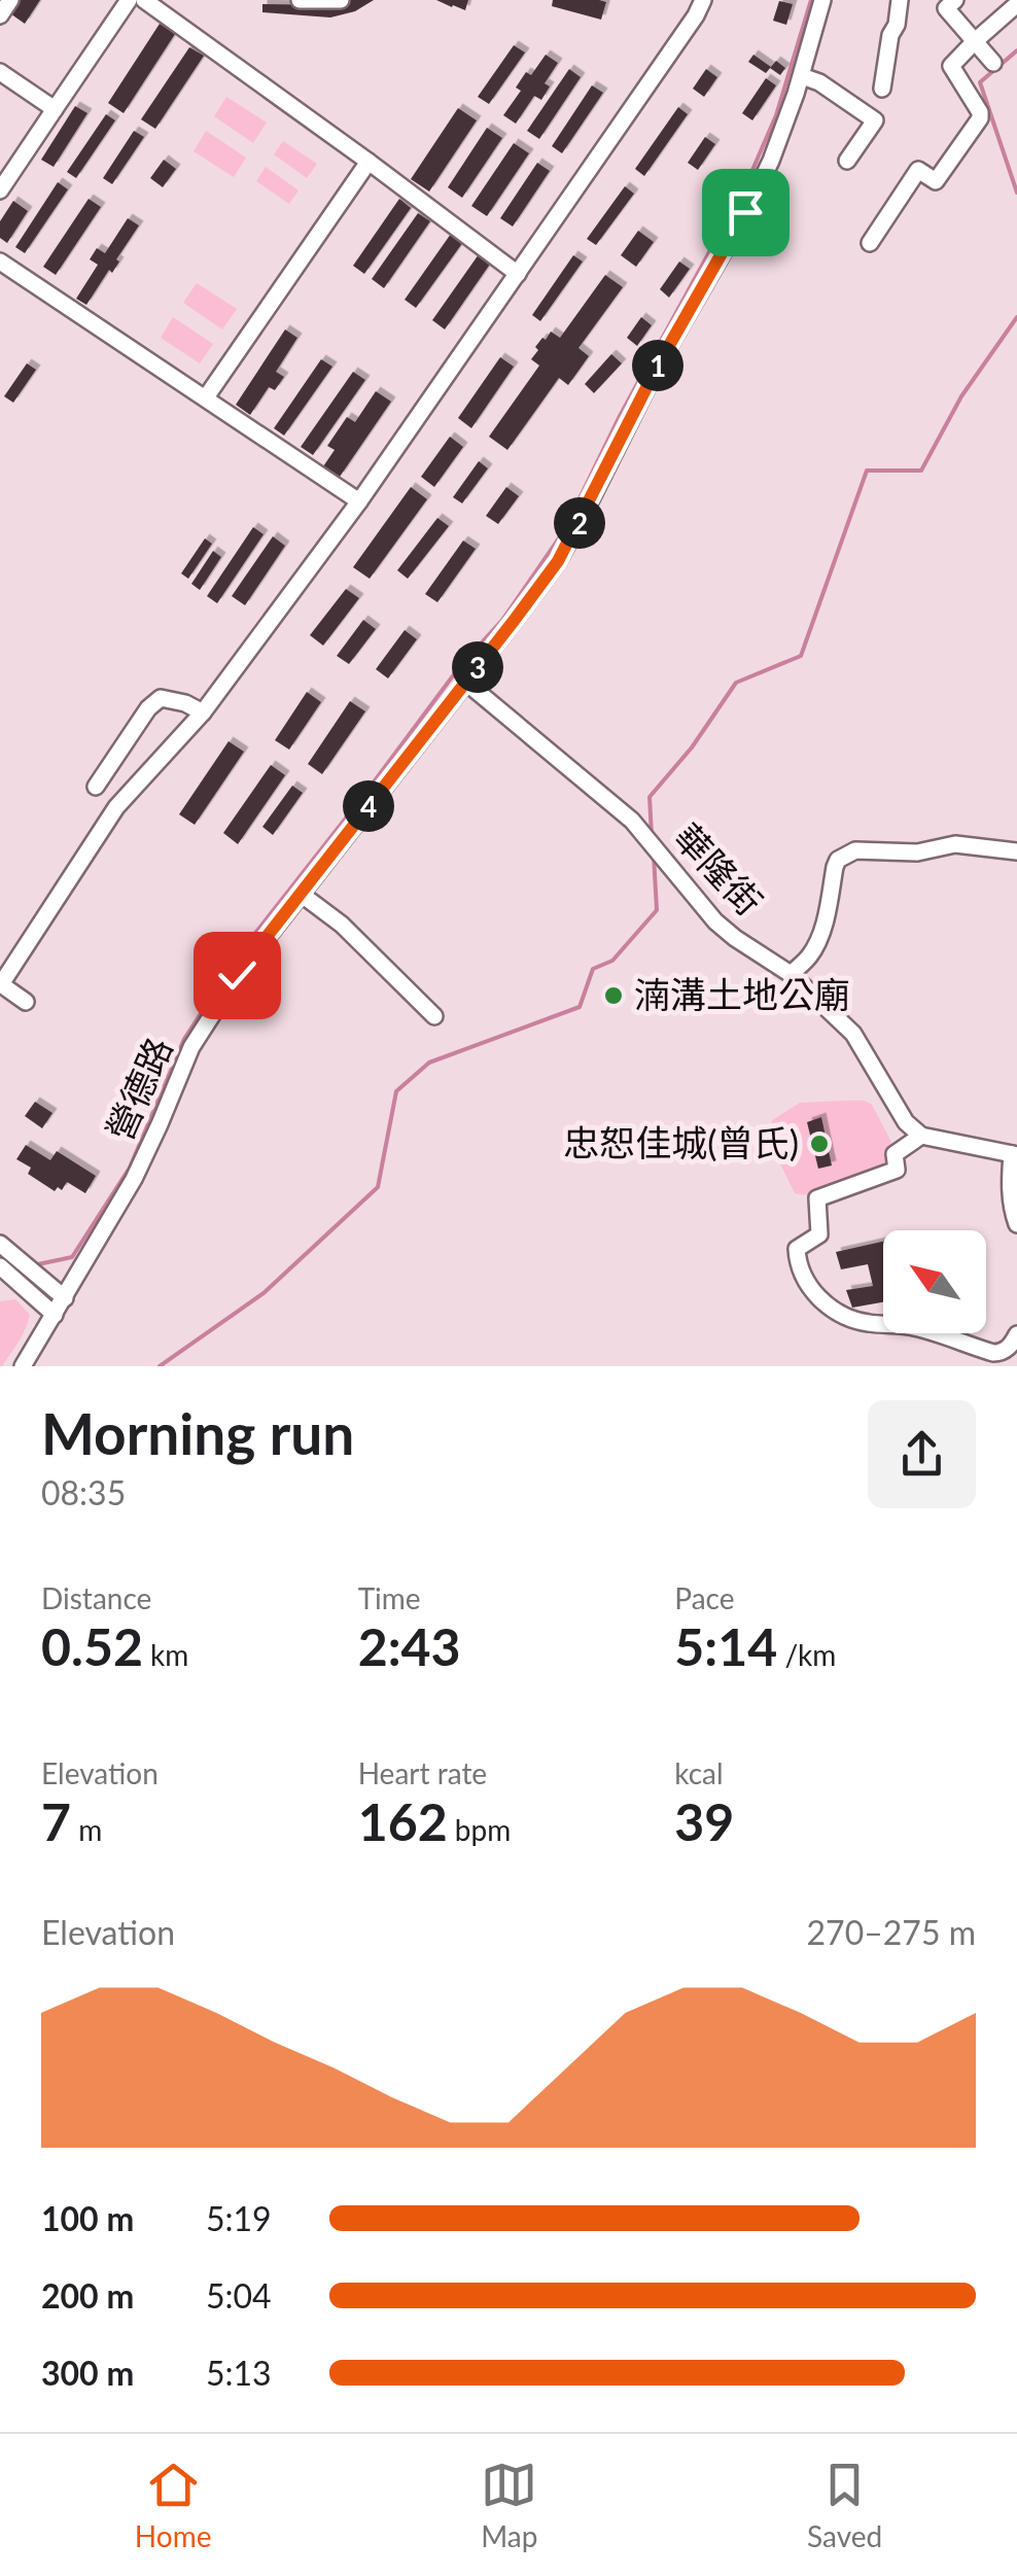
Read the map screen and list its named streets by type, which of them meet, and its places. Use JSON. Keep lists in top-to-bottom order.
{
  "streets": {
    "street": ["華隆街", "營德路"]
  },
  "crossings": [
    ["華隆街", "營德路"]
  ],
  "places": ["湳溝土地公廟", "忠恕佳城(曾氏)"],
  "north": "top left",
  "page": {
    "pins": [
      "1",
      "2",
      "3",
      "4"
    ],
    "heading": ["Morning run", "08:35"],
    "stats": [
      ["Distance", "0.52 km"],
      ["Time", "2:43"],
      ["Pace", "5:14 /km"],
      ["Elevation", "7 m"],
      ["Heart rate", "162 bpm"],
      ["kcal", "39"]
    ],
    "chart": ["Elevation", "270–275 m"],
    "list": [
      {
        "name": "100 m",
        "note": "5:19"
      },
      {
        "name": "200 m",
        "note": "5:04"
      },
      {
        "name": "300 m",
        "note": "5:13"
      }
    ],
    "tabs": ["Home", "Map", "Saved"]
  }
}
